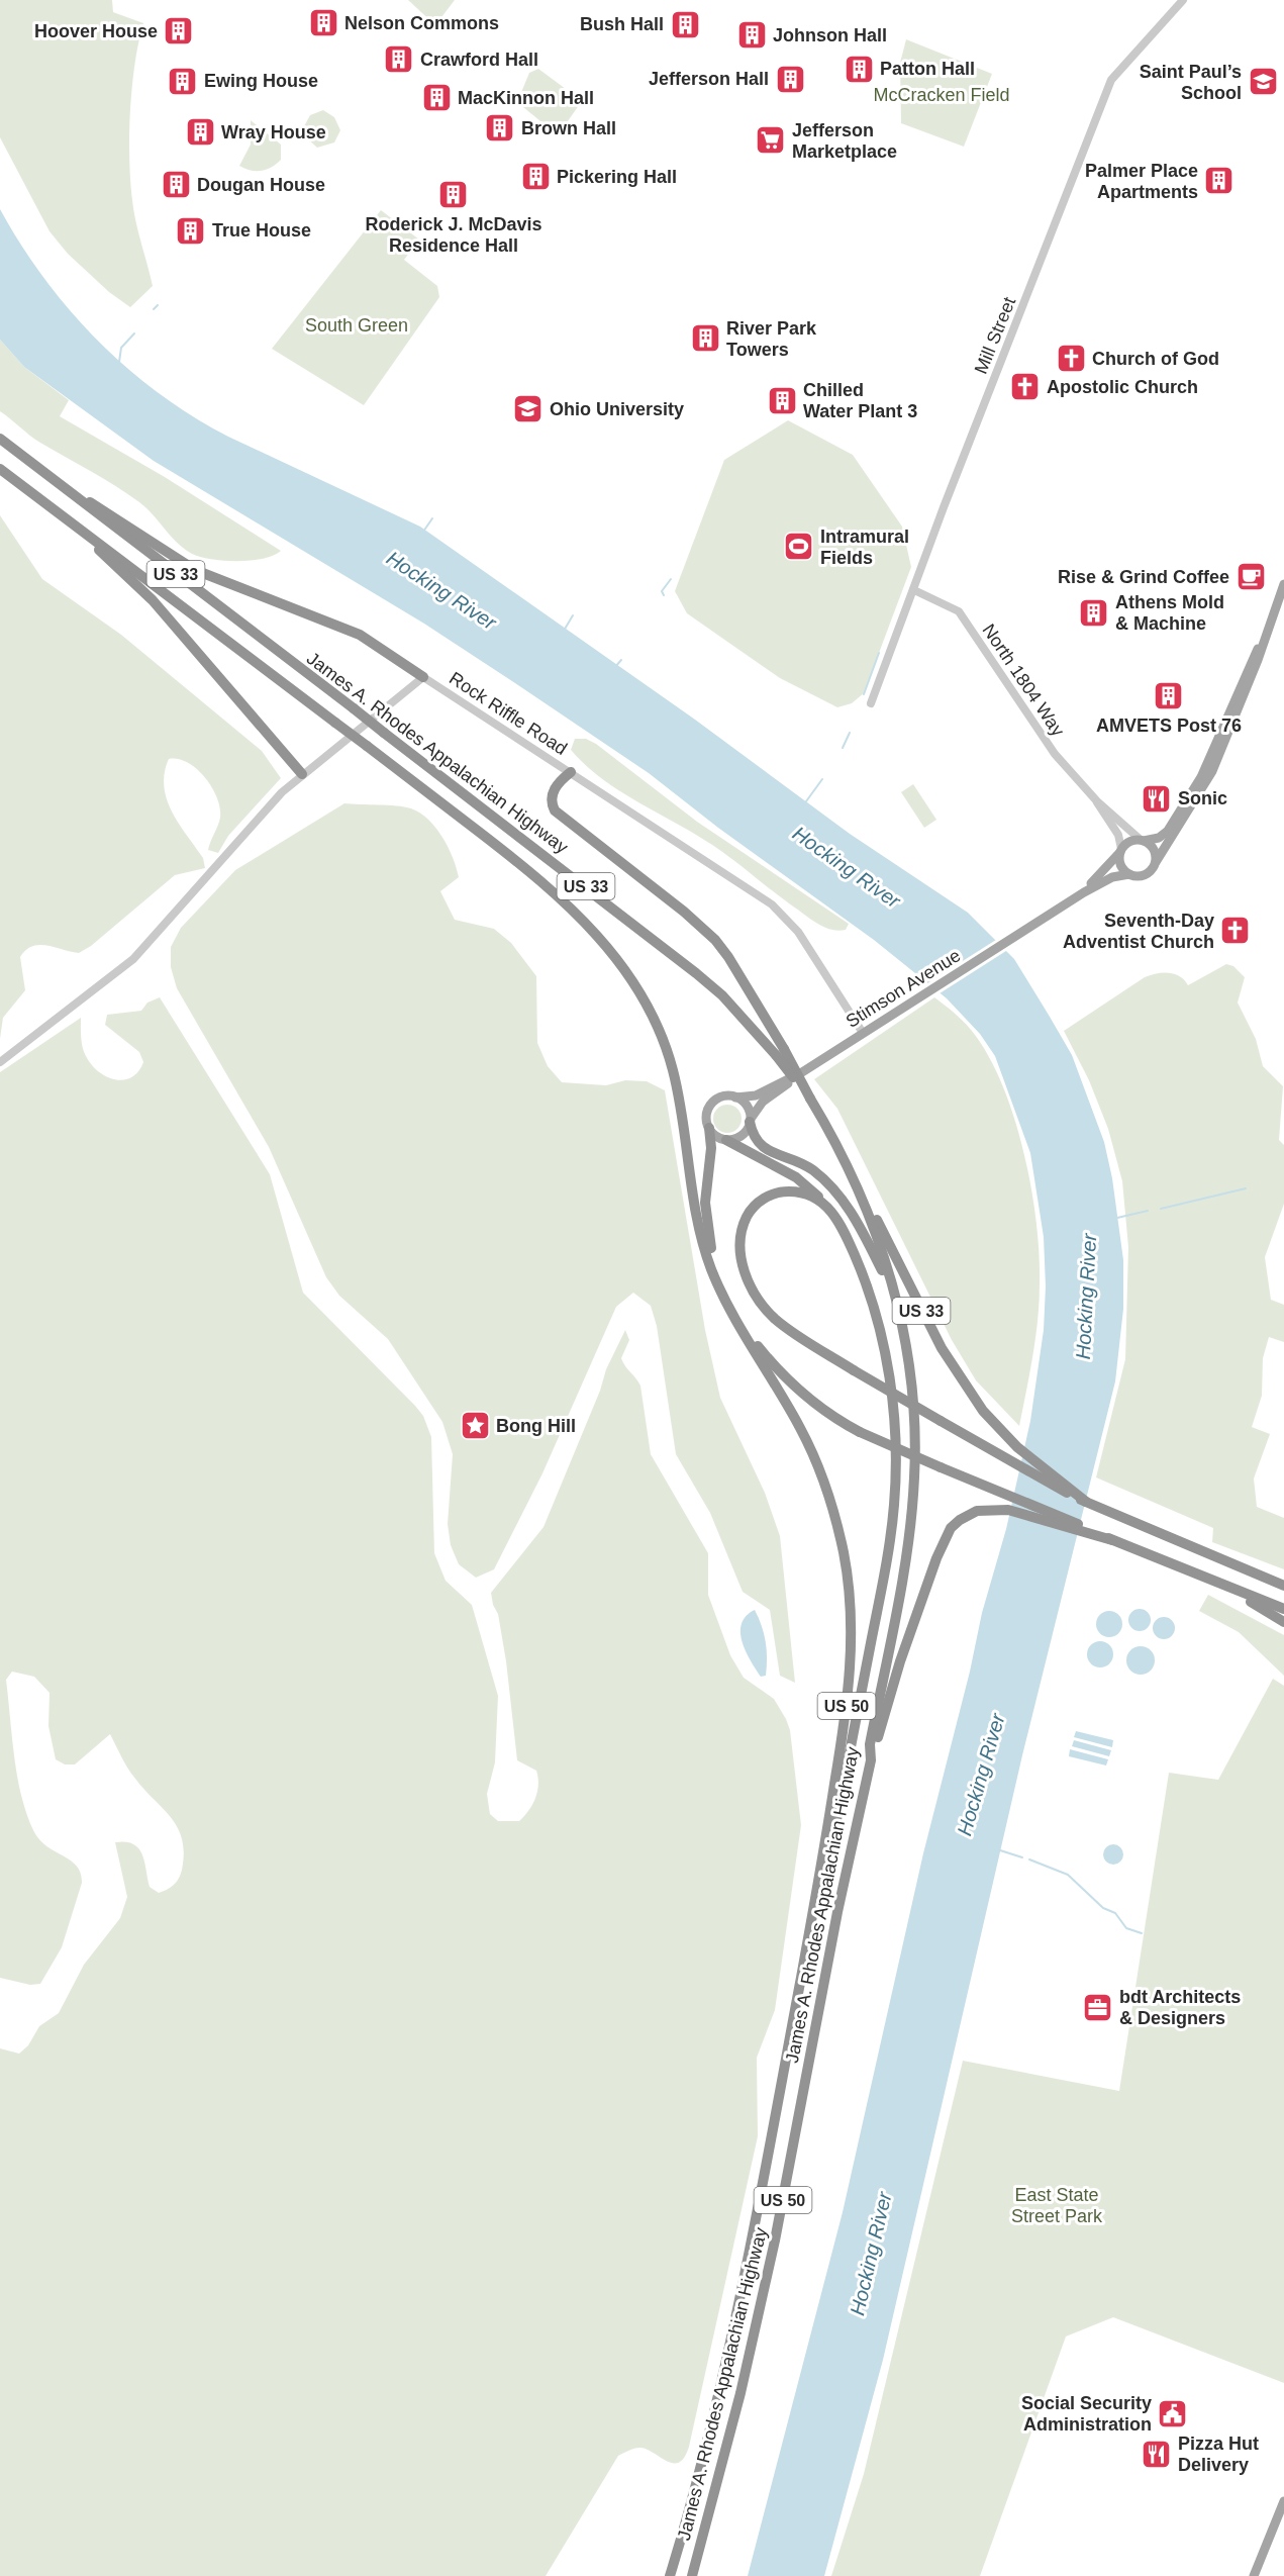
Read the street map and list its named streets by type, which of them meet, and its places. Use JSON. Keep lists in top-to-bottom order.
{
  "streets": {
    "highway": ["US 33", "James A. Rhodes Appalachian Highway", "US 50"],
    "main road": ["Stimson Avenue"],
    "street": ["Mill Street", "North 1804 Way", "Rock Riffle Road"]
  },
  "crossings": [
    ["Mill Street", "North 1804 Way"],
    ["US 33", "James A. Rhodes Appalachian Highway"],
    ["North 1804 Way", "Stimson Avenue"],
    ["Rock Riffle Road", "Stimson Avenue"]
  ],
  "water": ["Hocking River"],
  "parks": ["McCracken Field", "South Green", "East State Street Park"],
  "places": {
    "building": [
      "Nelson Commons",
      "Bush Hall",
      "Hoover House",
      "Johnson Hall",
      "Crawford Hall",
      "Patton Hall",
      "Jefferson Hall",
      "Ewing House",
      "MacKinnon Hall",
      "Brown Hall",
      "Wray House",
      "Pickering Hall",
      "Palmer Place Apartments",
      "Dougan House",
      "Roderick J. McDavis Residence Hall",
      "True House",
      "River Park Towers",
      "Chilled Water Plant 3",
      "Athens Mold & Machine",
      "AMVETS Post 76"
    ],
    "school or university": ["Saint Paul’s School", "Ohio University"],
    "supermarket": ["Jefferson Marketplace"],
    "church": ["Church of God", "Apostolic Church", "Seventh-Day Adventist Church"],
    "sports": ["Intramural Fields"],
    "cafe": ["Rise & Grind Coffee"],
    "restaurant": ["Sonic", "Pizza Hut Delivery"],
    "place": ["Bong Hill"],
    "office": ["bdt Architects & Designers"],
    "public building": ["Social Security Administration"]
  }
}
